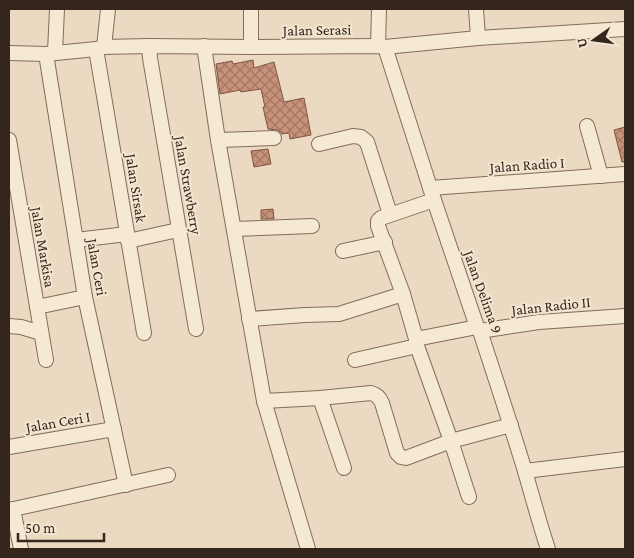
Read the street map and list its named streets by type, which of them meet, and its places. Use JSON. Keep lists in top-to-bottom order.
{
  "streets": {
    "street": [
      "Jalan Serasi",
      "Jalan Radio I",
      "Jalan Strawberry",
      "Jalan Sirsak",
      "Jalan Markisa",
      "Jalan Ceri",
      "Jalan Delima 9",
      "Jalan Radio II",
      "Jalan Ceri I"
    ]
  },
  "crossings": [
    ["Jalan Serasi", "Jalan Strawberry"],
    ["Jalan Serasi", "Jalan Sirsak"],
    ["Jalan Serasi", "Jalan Ceri"],
    ["Jalan Serasi", "Jalan Delima 9"],
    ["Jalan Radio I", "Jalan Delima 9"],
    ["Jalan Ceri", "Jalan Ceri I"],
    ["Jalan Delima 9", "Jalan Radio II"]
  ],
  "scale_bar": "50 m",
  "north": "left"
}
